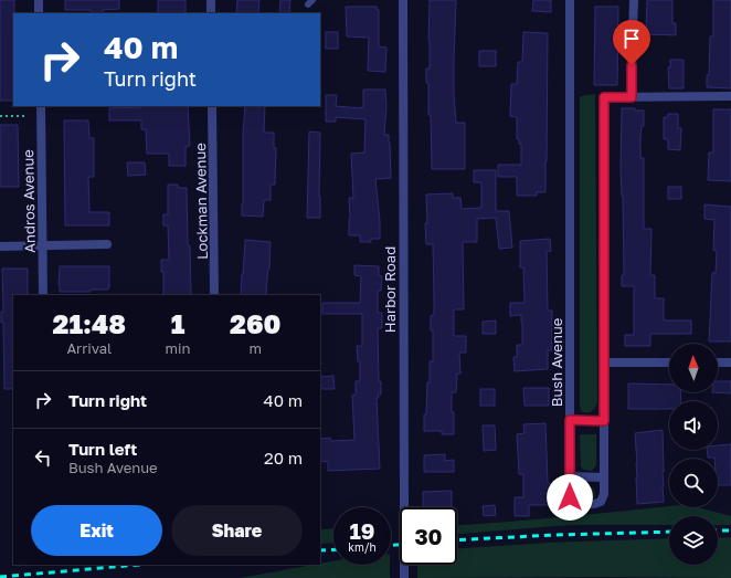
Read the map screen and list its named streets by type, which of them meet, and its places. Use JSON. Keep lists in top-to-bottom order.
{
  "streets": {
    "street": [
      "Andros Avenue",
      "Lockman Avenue",
      "Harbor Road",
      "Bush Avenue"
    ]
  },
  "north": "top",
  "page": {
    "turn": ["40 m", "Turn right"],
    "eta": [
      "21:48",
      "Arrival",
      "1",
      "min",
      "260",
      "m"
    ],
    "list": [
      {
        "name": "Turn right",
        "value": "40 m"
      },
      {
        "name": "Turn left",
        "note": "Bush Avenue",
        "value": "20 m"
      }
    ],
    "buttons": ["Exit", "Share"],
    "speed": "19 km/h",
    "limit": "30"
  }
}
